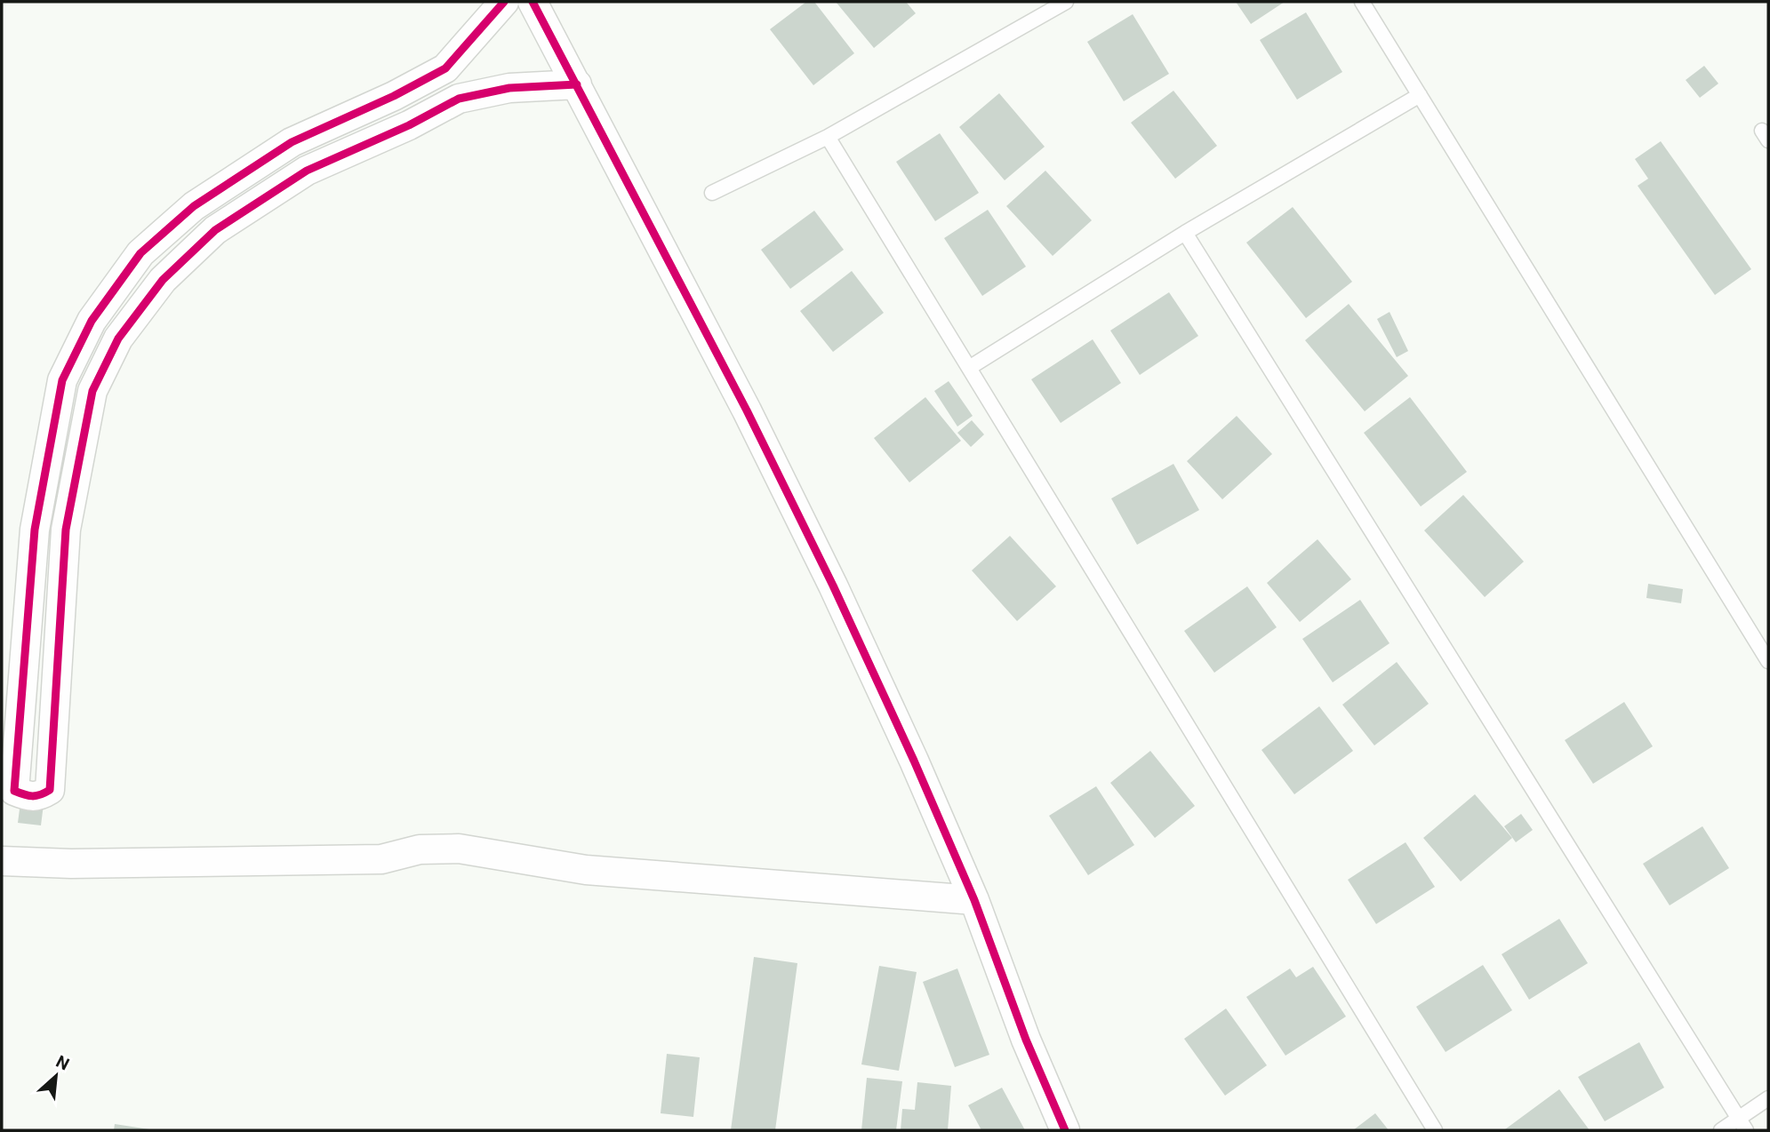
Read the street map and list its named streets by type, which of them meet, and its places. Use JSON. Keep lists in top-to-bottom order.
{
  "north": "top right"
}
